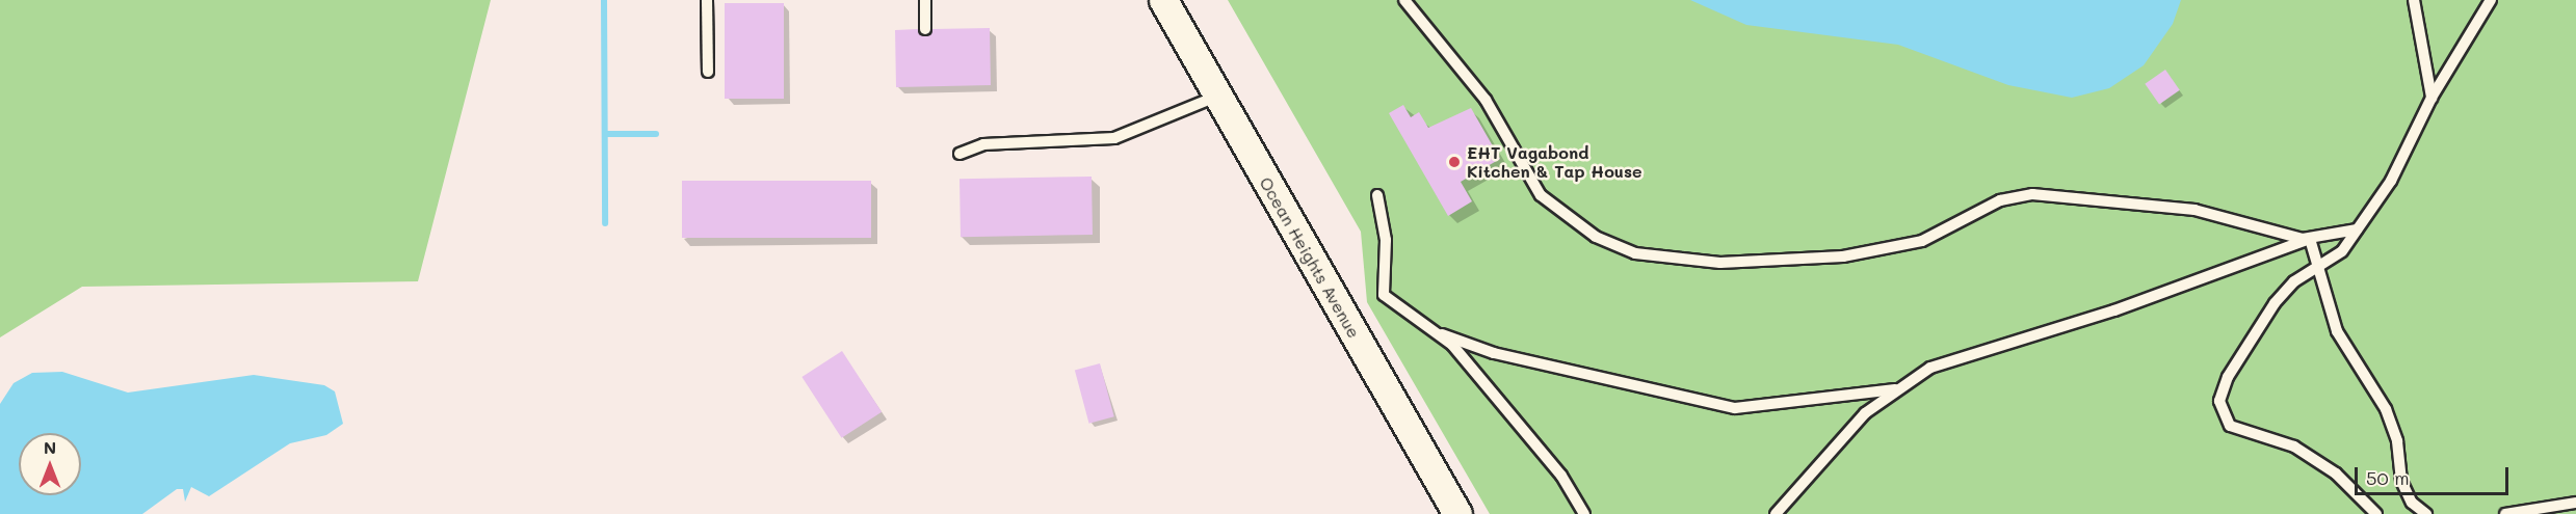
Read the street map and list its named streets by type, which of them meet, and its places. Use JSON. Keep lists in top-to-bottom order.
{
  "streets": {
    "main road": ["Ocean Heights Avenue"]
  },
  "places": ["EHT Vagabond Kitchen & Tap House"],
  "scale_bar": "50 m",
  "north": "top"
}
